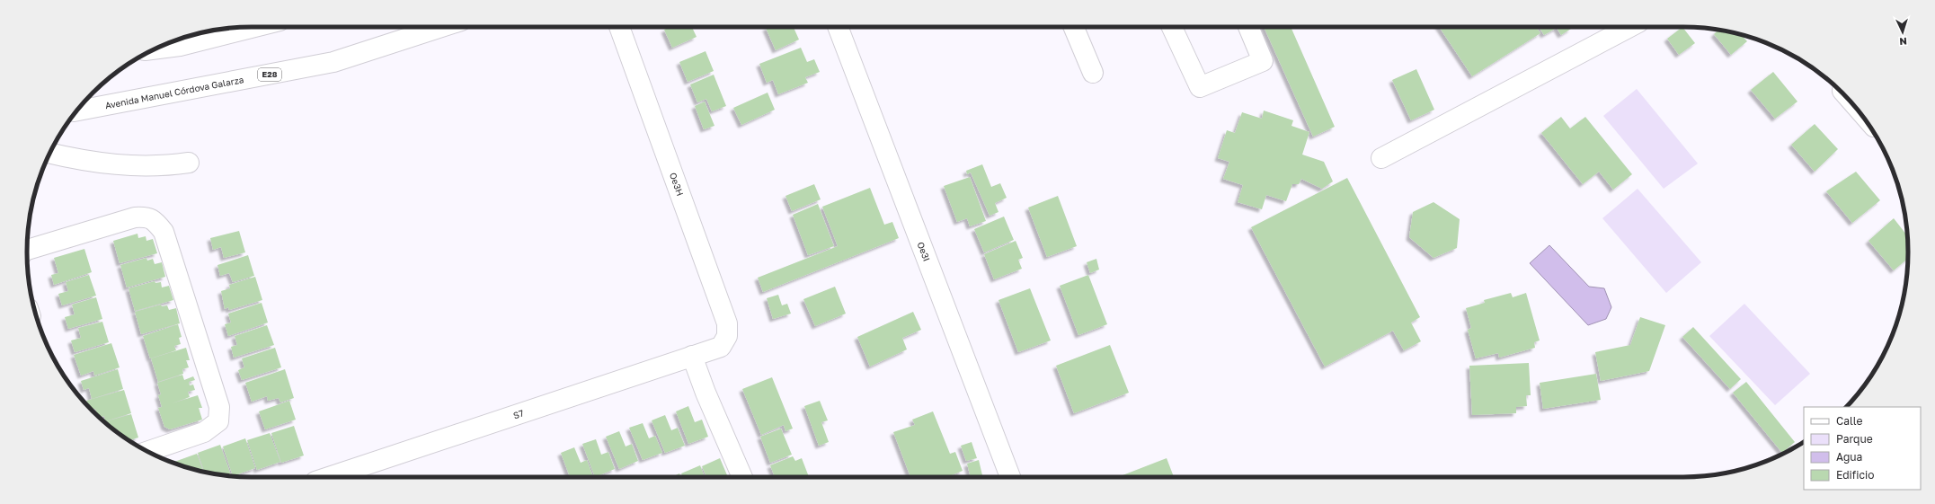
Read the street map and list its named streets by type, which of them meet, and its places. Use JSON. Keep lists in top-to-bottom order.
{
  "streets": {
    "street": [
      "E28",
      "Avenida Manuel Córdova Galarza",
      "Oe3H",
      "Oe3I",
      "S7"
    ]
  },
  "crossings": [
    ["Oe3H", "S7"]
  ],
  "legend": [
    "Calle",
    "Parque",
    "Agua",
    "Edificio"
  ],
  "north": "bottom"
}
